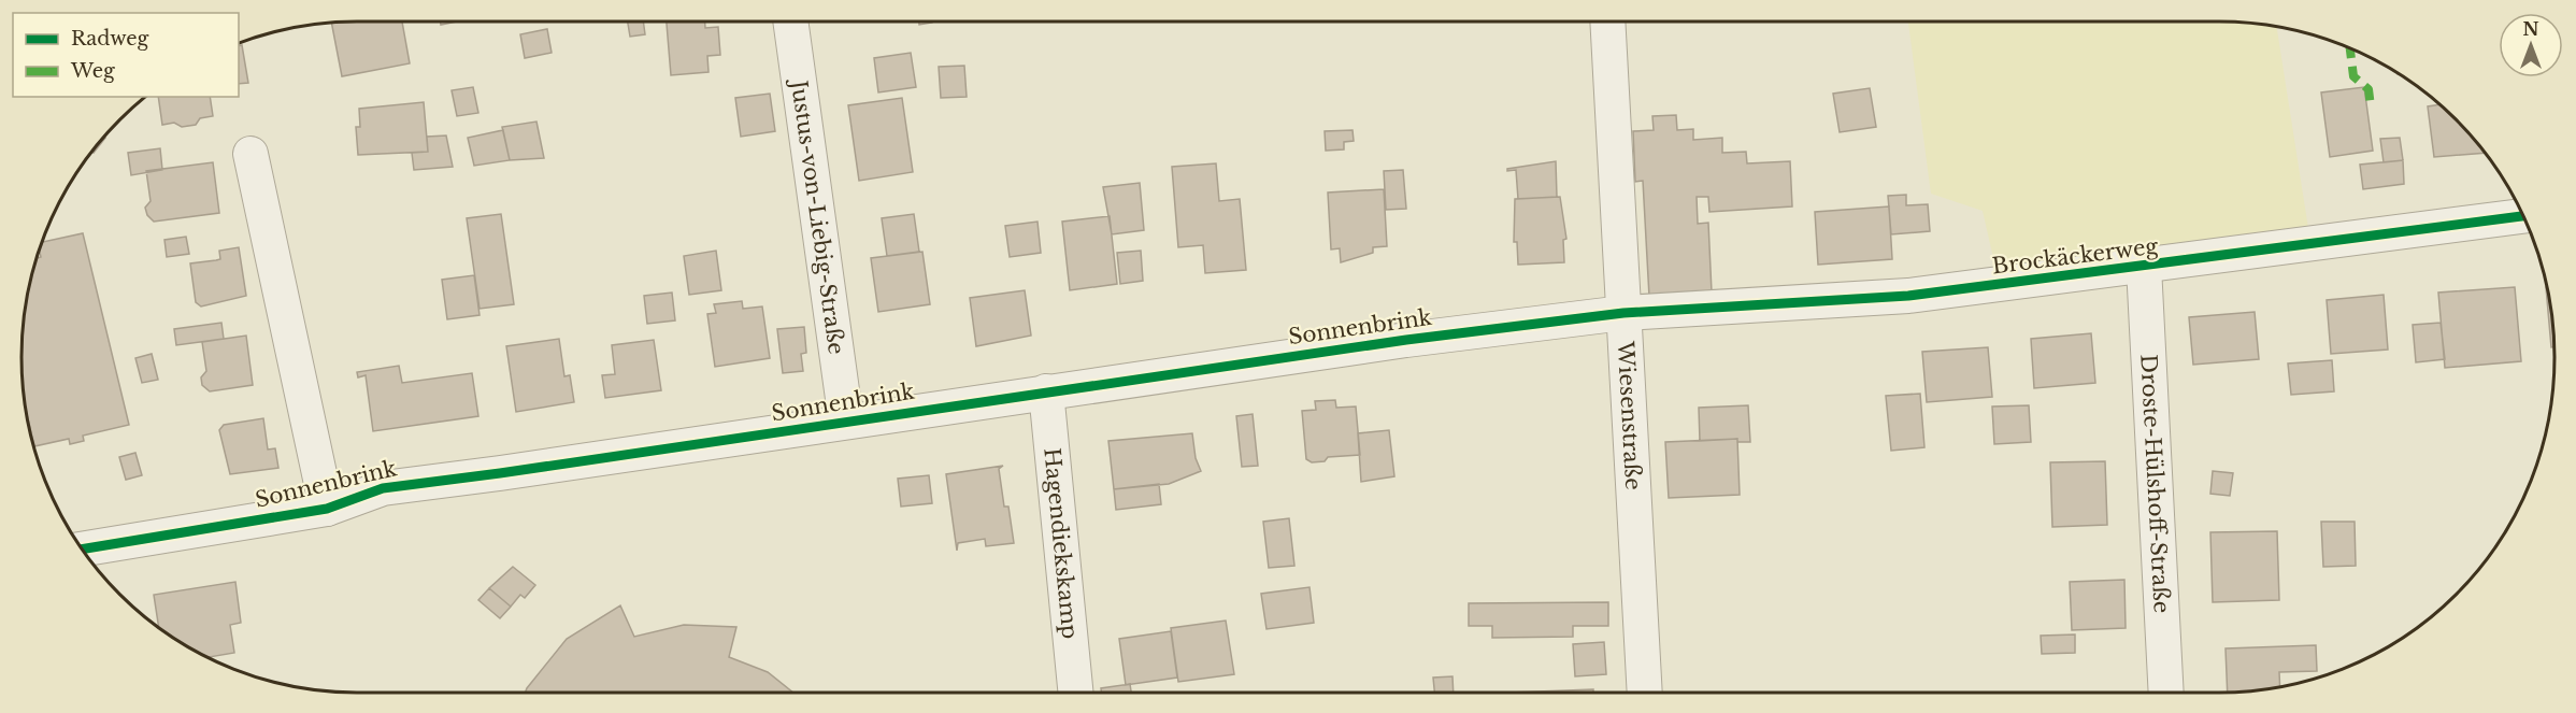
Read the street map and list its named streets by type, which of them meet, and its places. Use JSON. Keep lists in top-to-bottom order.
{
  "streets": {
    "street": [
      "Justus-von-Liebig-Straße",
      "Brockäckerweg",
      "Sonnenbrink",
      "Wiesenstraße",
      "Droste-Hülshoff-Straße",
      "Hagendiekskamp"
    ]
  },
  "crossings": [
    ["Justus-von-Liebig-Straße", "Sonnenbrink"],
    ["Brockäckerweg", "Sonnenbrink"],
    ["Brockäckerweg", "Wiesenstraße"],
    ["Brockäckerweg", "Droste-Hülshoff-Straße"],
    ["Sonnenbrink", "Wiesenstraße"],
    ["Sonnenbrink", "Hagendiekskamp"]
  ],
  "legend": ["Radweg", "Weg"],
  "north": "top"
}
